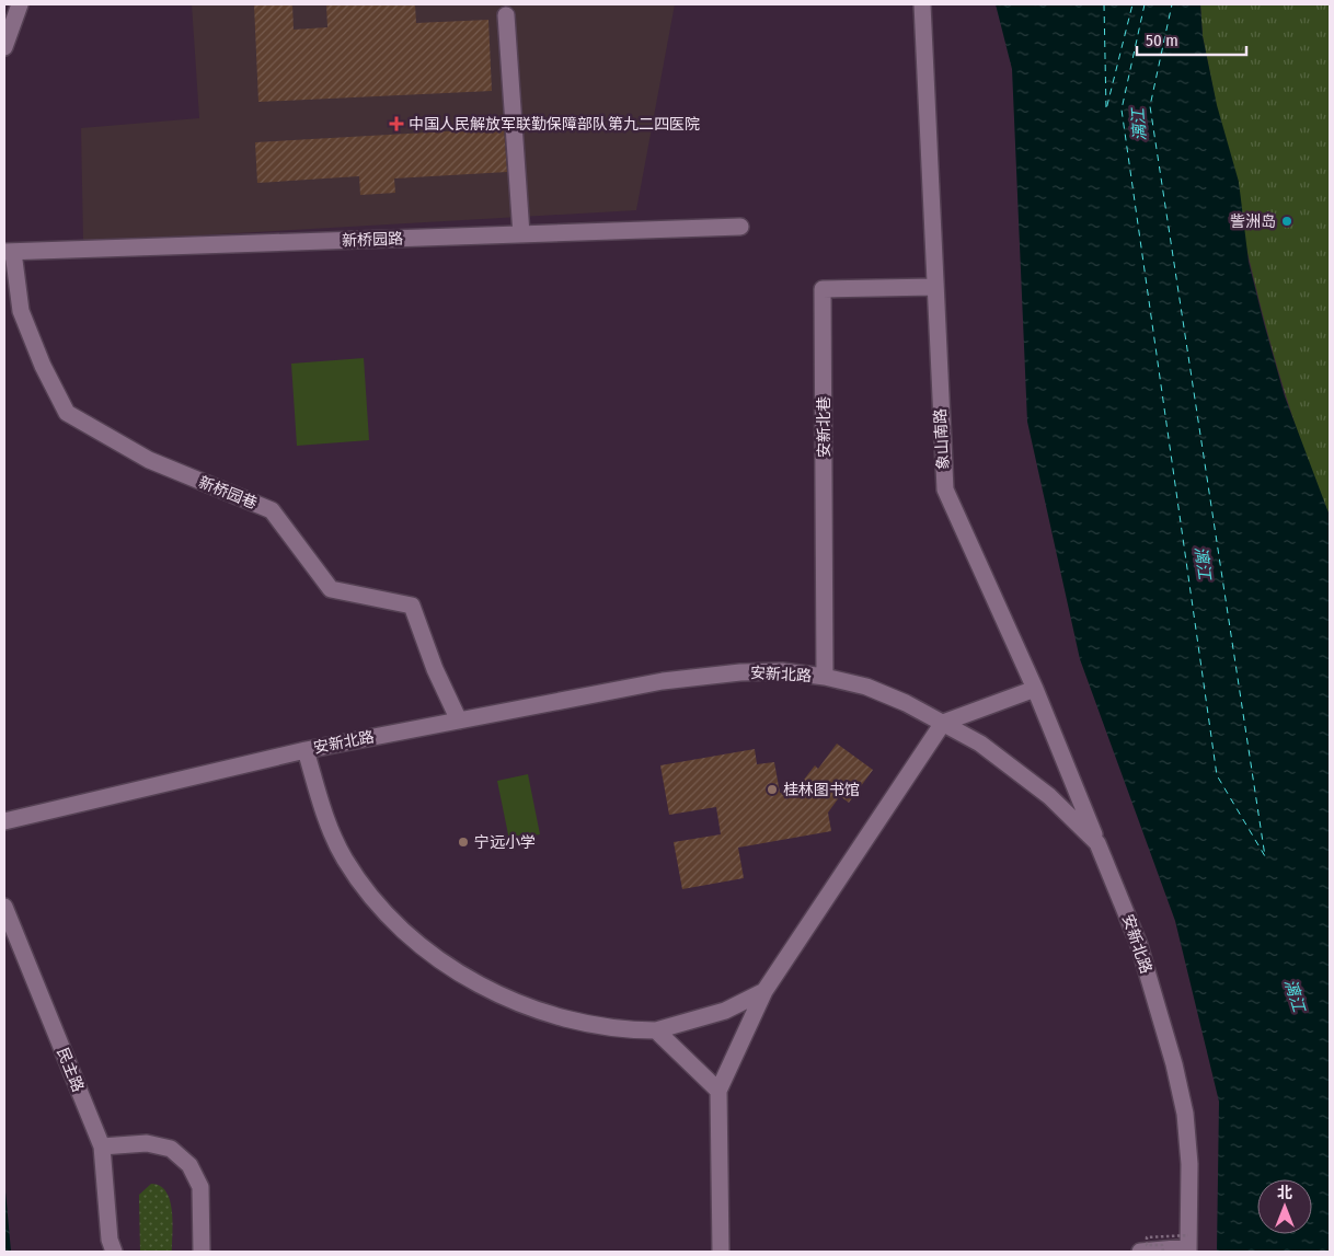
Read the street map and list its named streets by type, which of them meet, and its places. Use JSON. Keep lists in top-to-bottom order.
{
  "streets": {
    "street": [
      "新桥园路",
      "安新北巷",
      "象山南路",
      "新桥园巷",
      "安新北路",
      "民主路"
    ]
  },
  "crossings": [
    ["新桥园路", "新桥园巷"],
    ["安新北巷", "象山南路"],
    ["安新北巷", "安新北路"],
    ["象山南路", "安新北路"],
    ["新桥园巷", "安新北路"]
  ],
  "water": ["漓江"],
  "places": {
    "health": ["中国人民解放军联勤保障部队第九二四医院"],
    "other": ["訾洲岛", "桂林图书馆", "宁远小学"]
  },
  "scale_bar": "50 m",
  "north": "top"
}
